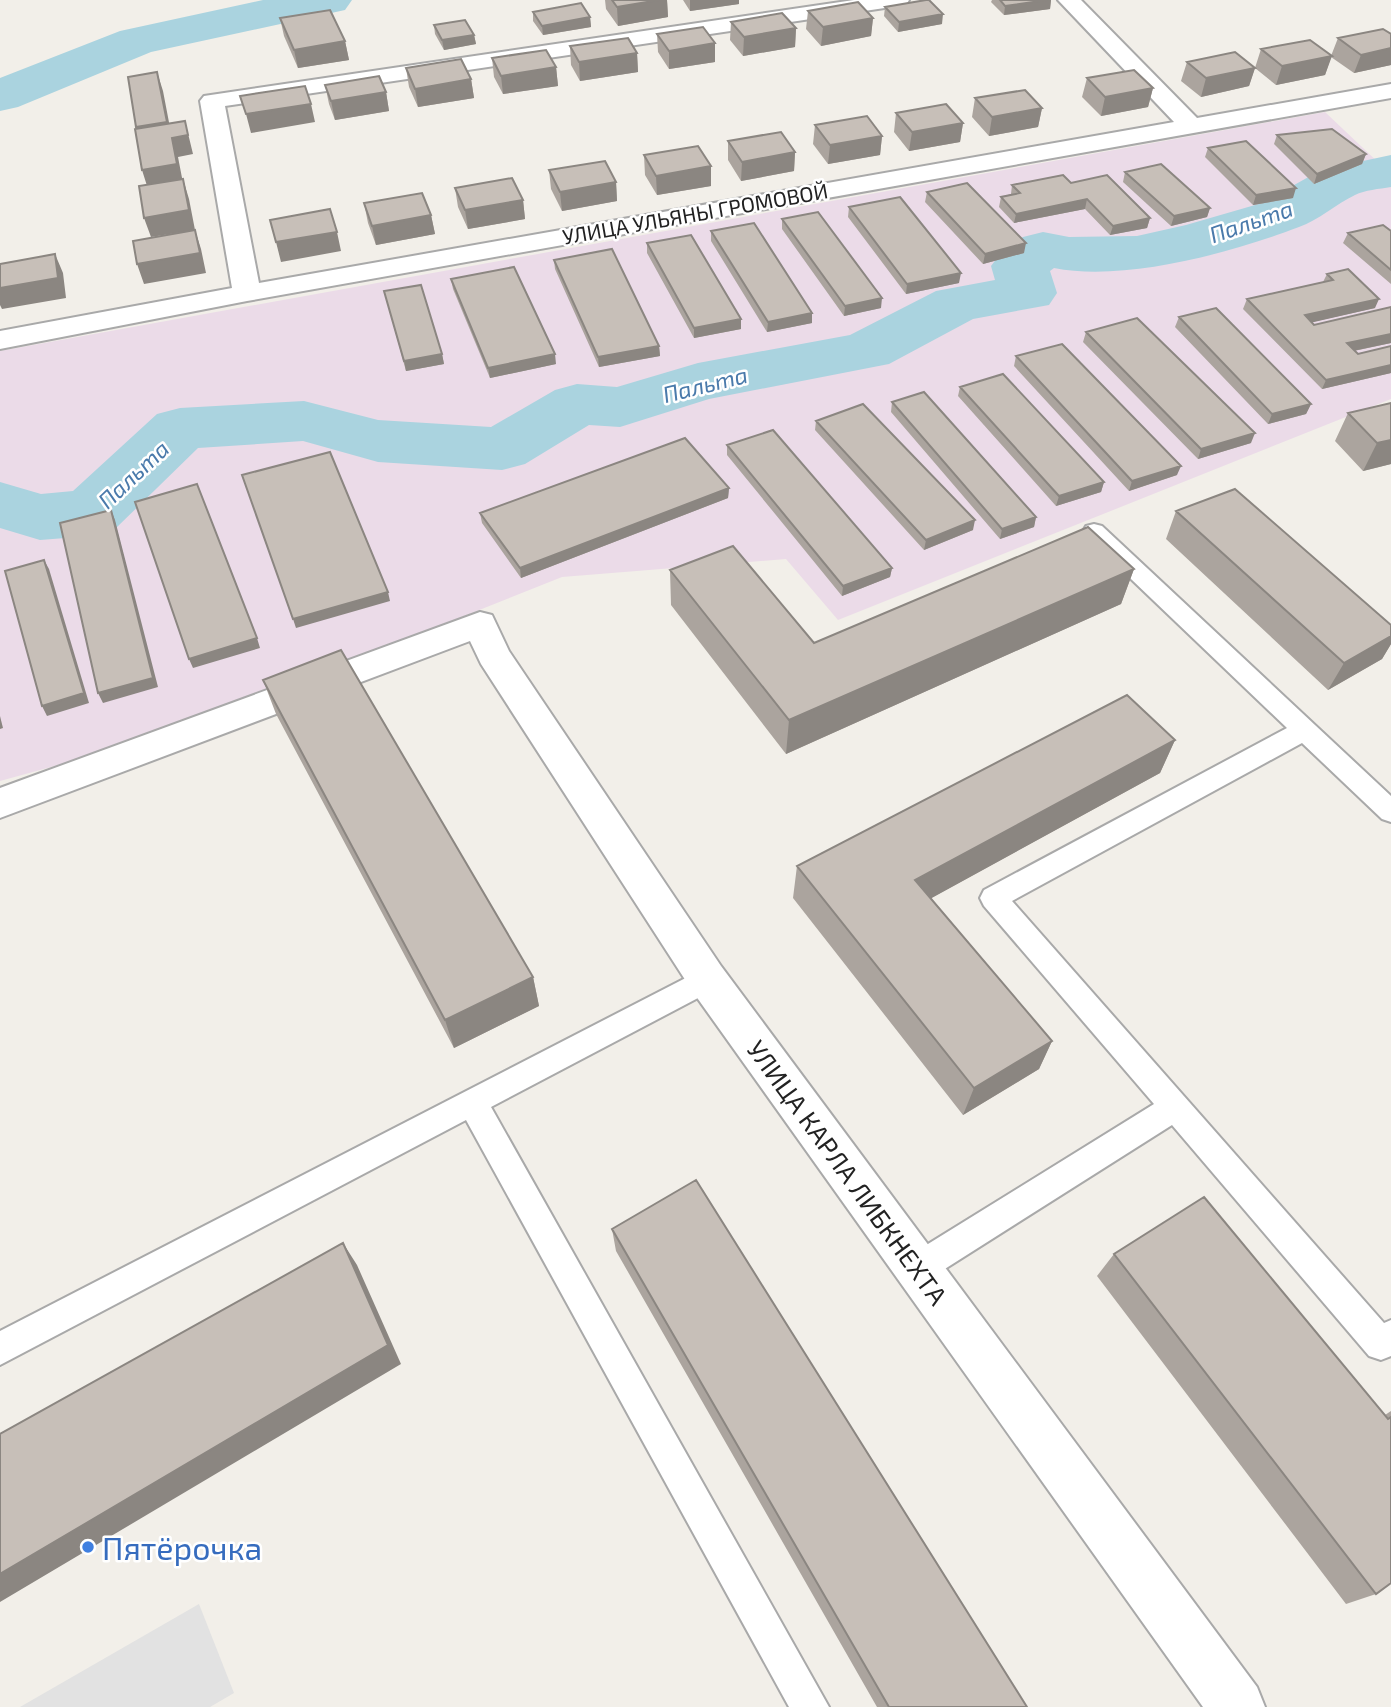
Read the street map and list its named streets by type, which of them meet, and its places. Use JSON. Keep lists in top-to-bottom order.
{
  "streets": {
    "street": ["УЛИЦА УЛЬЯНЫ ГРОМОВОЙ", "УЛИЦА КАРЛА ЛИБКНЕХТА"]
  },
  "water": ["Пальта"],
  "places": ["Пятёрочка"]
}
